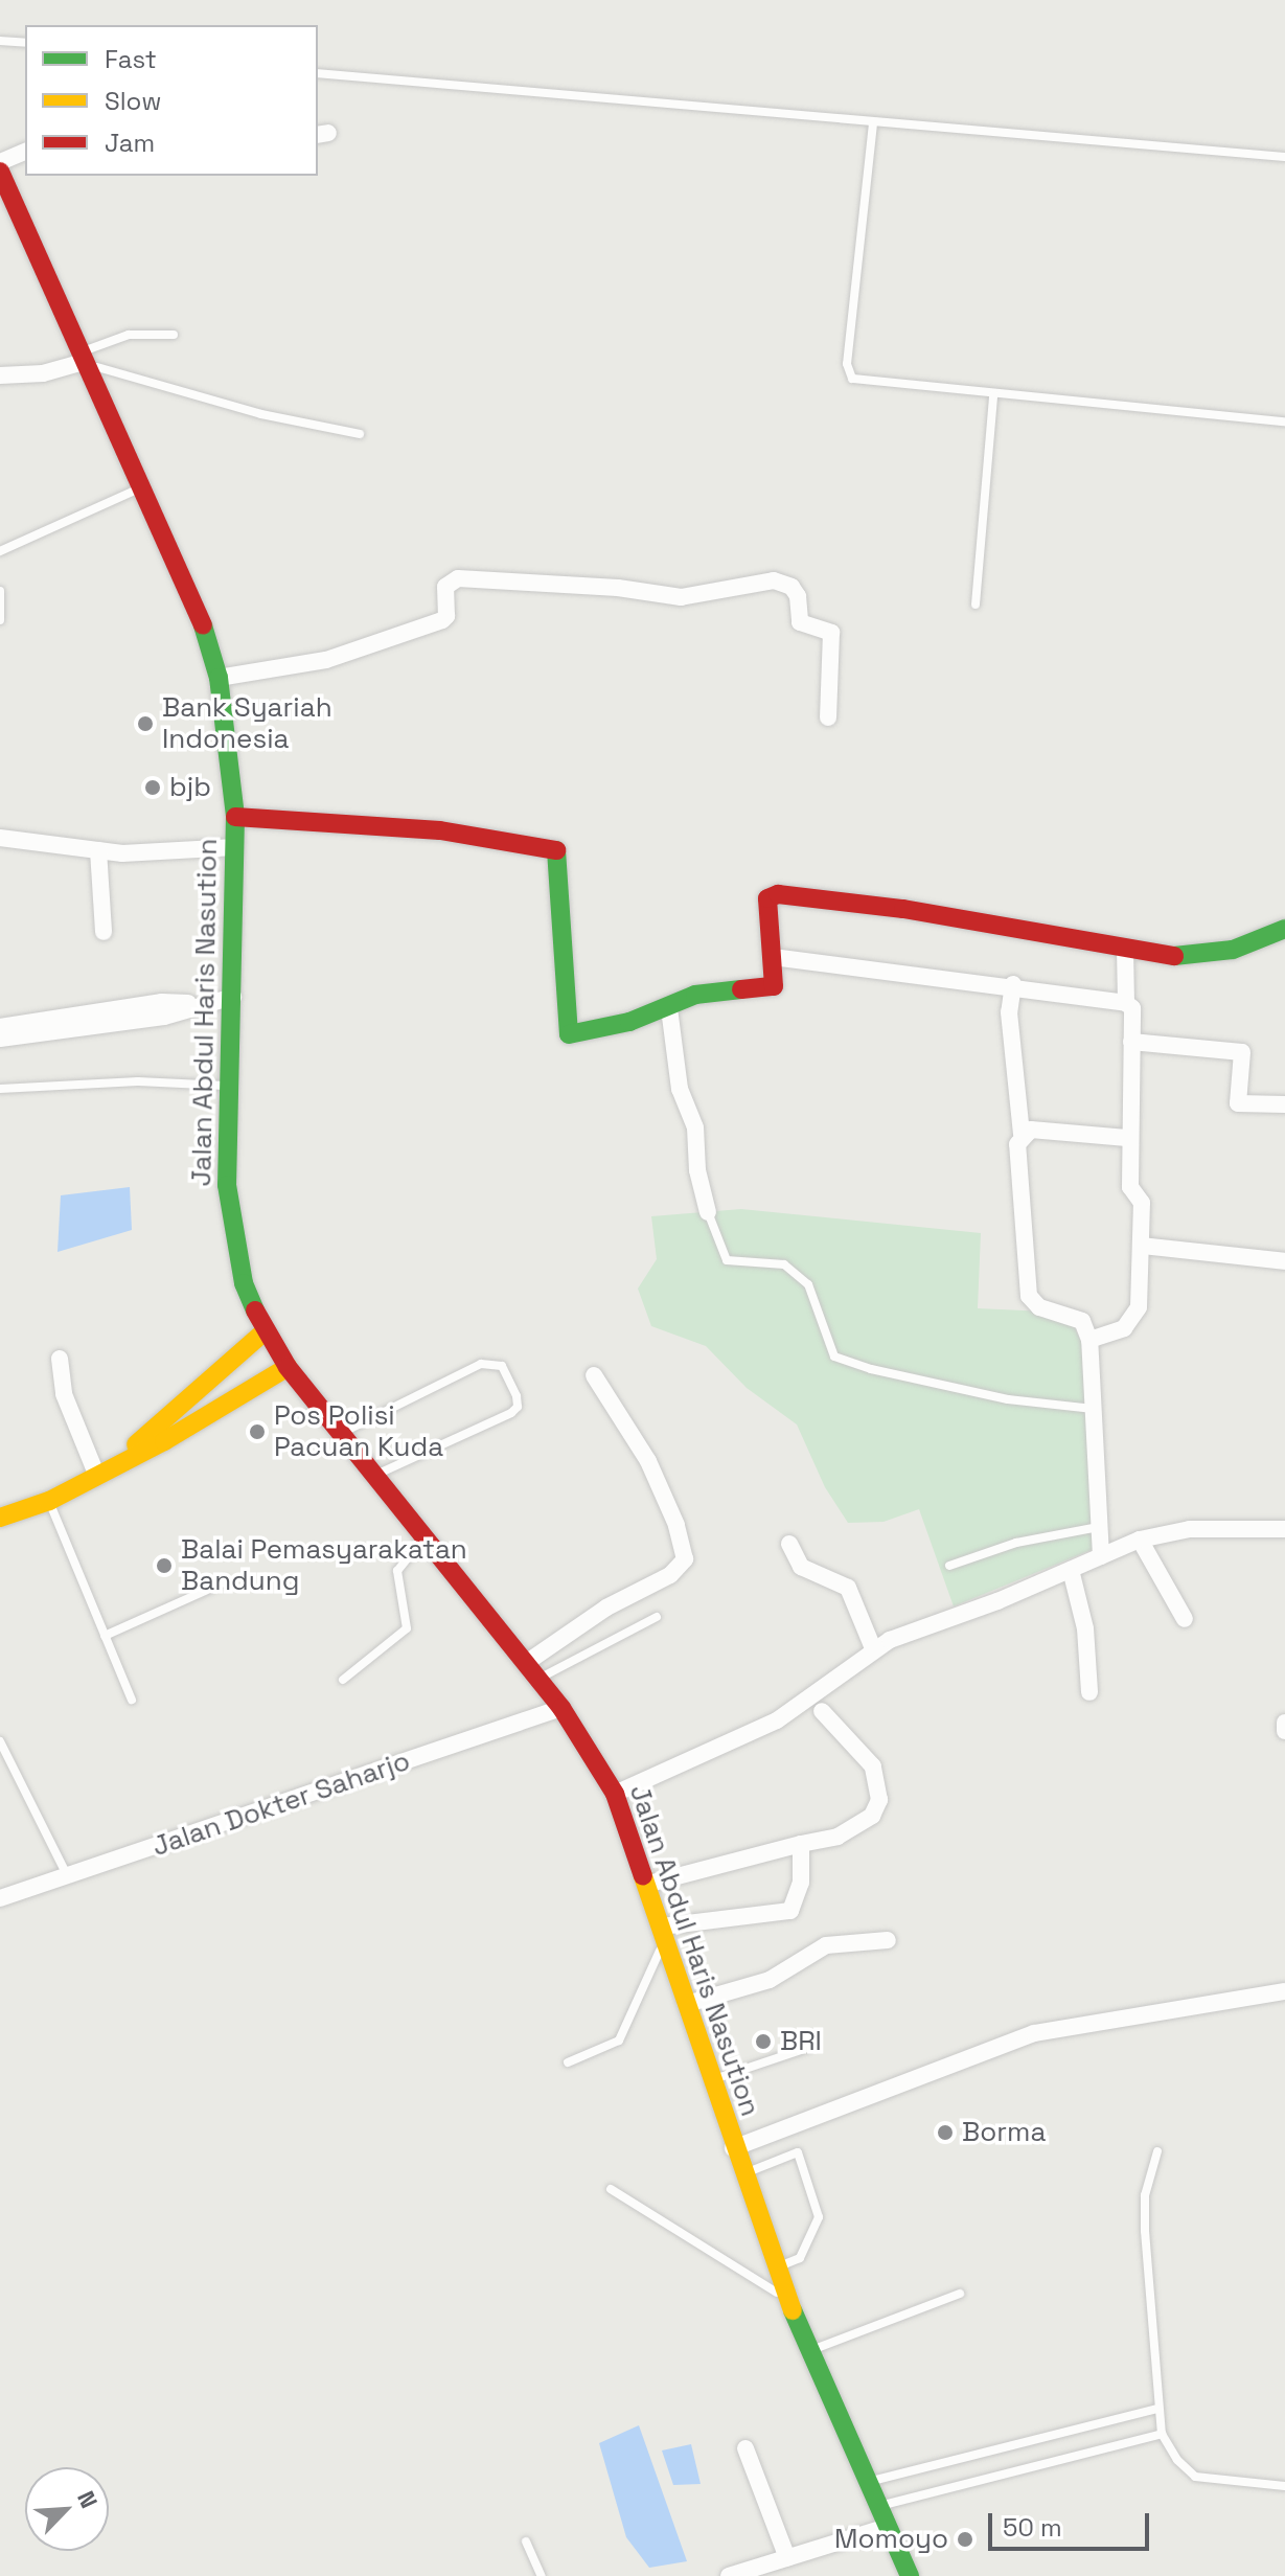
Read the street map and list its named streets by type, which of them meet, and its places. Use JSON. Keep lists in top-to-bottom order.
{
  "streets": {
    "main road": ["Jalan Abdul Haris Nasution"],
    "street": ["Jalan Dokter Saharjo"]
  },
  "crossings": [
    ["Jalan Abdul Haris Nasution", "Jalan Dokter Saharjo"]
  ],
  "places": [
    "Bank Syariah Indonesia",
    "bjb",
    "Pos Polisi Pacuan Kuda",
    "Balai Pemasyarakatan Bandung",
    "BRI",
    "Borma",
    "Momoyo"
  ],
  "legend": ["Fast", "Slow", "Jam"],
  "scale_bar": "50 m",
  "north": "top right"
}
